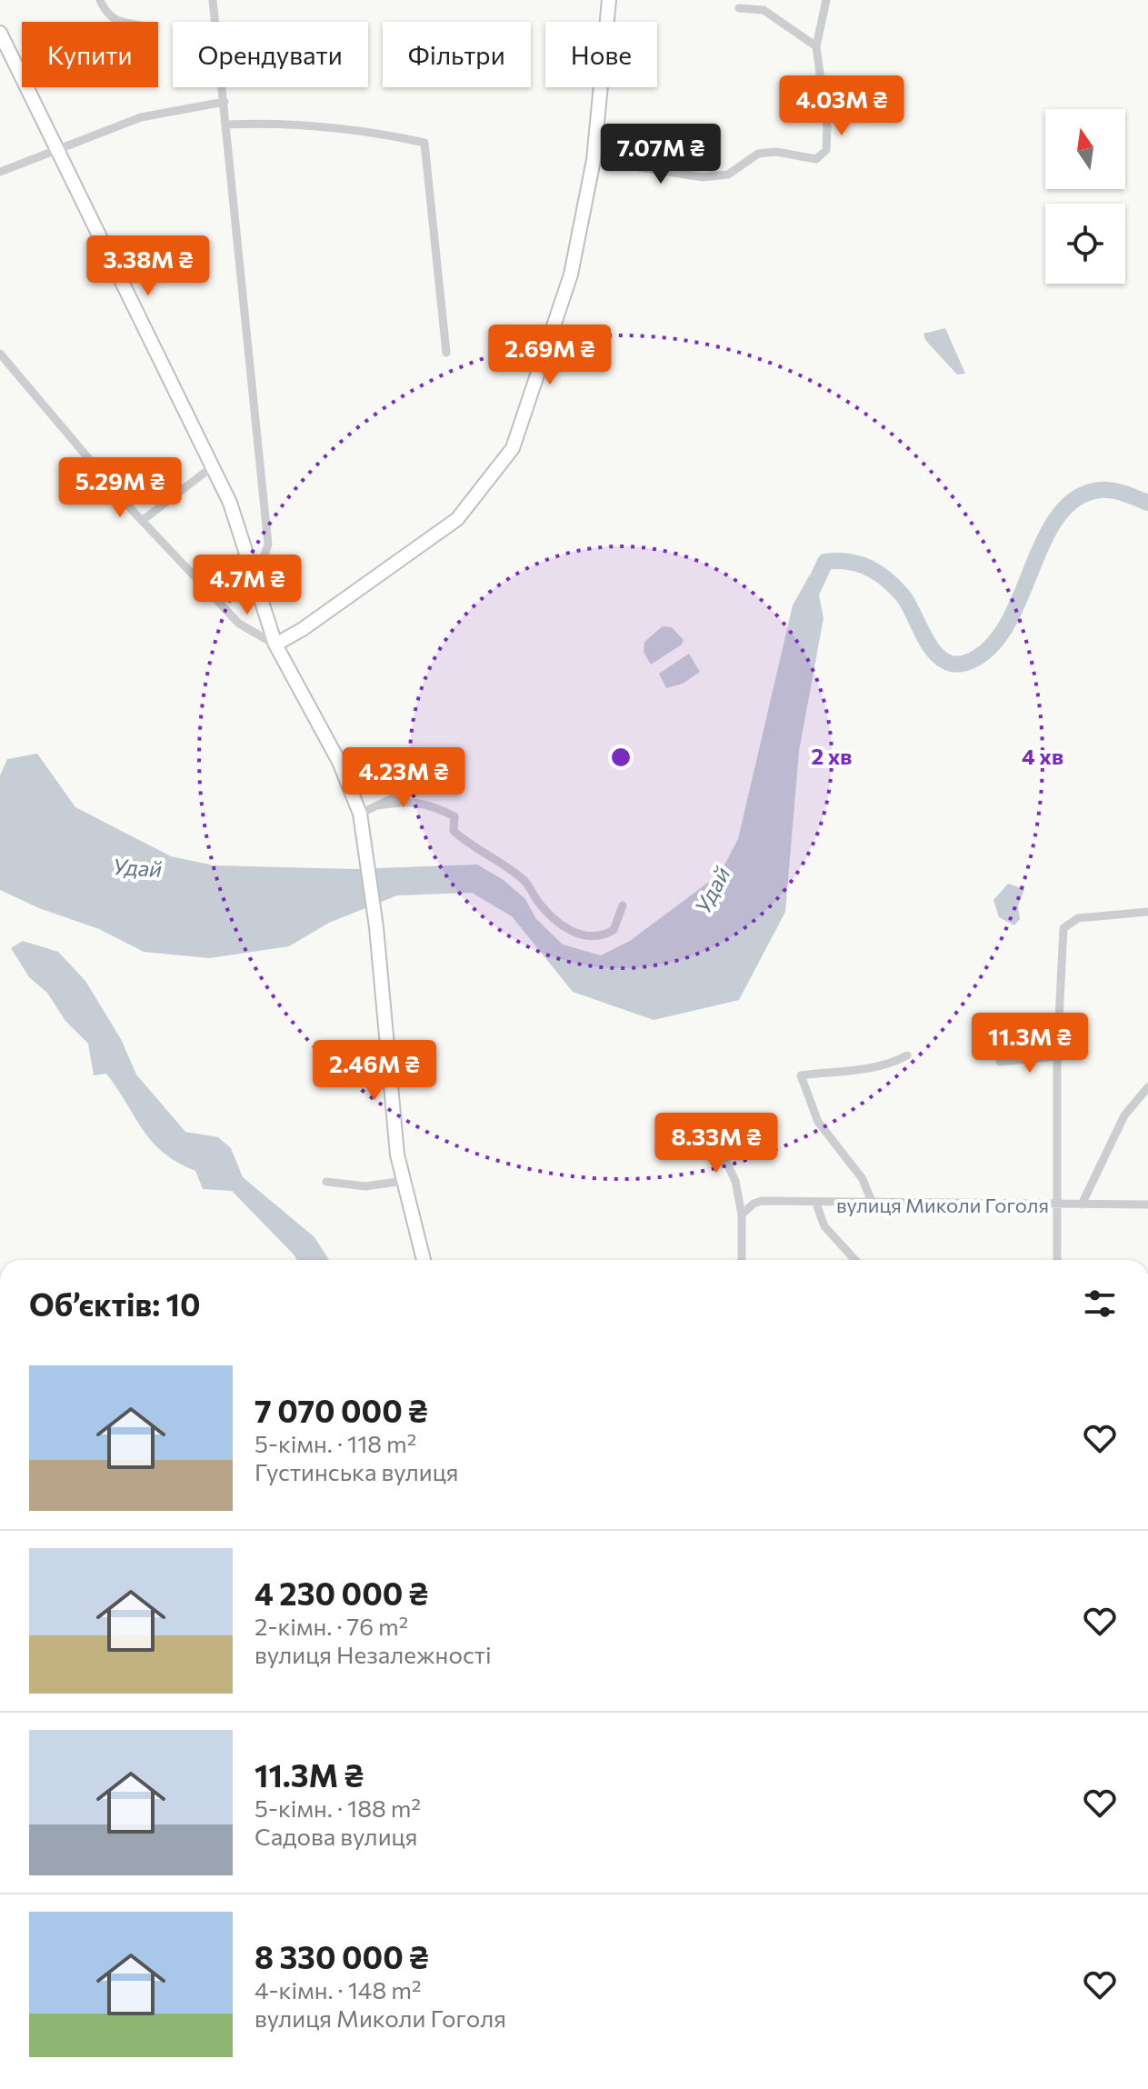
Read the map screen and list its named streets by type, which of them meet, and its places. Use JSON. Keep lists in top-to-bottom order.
{
  "streets": {
    "street": ["вулиця Миколи Гоголя"]
  },
  "water": ["Удай"],
  "north": "top",
  "page": {
    "chip": [
      "Купити",
      "Орендувати",
      "Фільтри",
      "Нове"
    ],
    "price": [
      "4.03M ₴",
      "7.07M ₴",
      "3.38M ₴",
      "2.69M ₴",
      "5.29M ₴",
      "4.7M ₴",
      "4.23M ₴",
      "11.3M ₴",
      "2.46M ₴",
      "8.33M ₴"
    ],
    "heading": "Об’єктів: 10",
    "list": [
      {
        "name": "7 070 000 ₴",
        "note": "5-кімн. · 118 m² · Густинська вулиця"
      },
      {
        "name": "4 230 000 ₴",
        "note": "2-кімн. · 76 m² · вулиця Незалежності"
      },
      {
        "name": "11.3M ₴",
        "note": "5-кімн. · 188 m² · Садова вулиця"
      },
      {
        "name": "8 330 000 ₴",
        "note": "4-кімн. · 148 m² · вулиця Миколи Гоголя"
      }
    ]
  },
  "rings": ["2 хв", "4 хв"]
}
